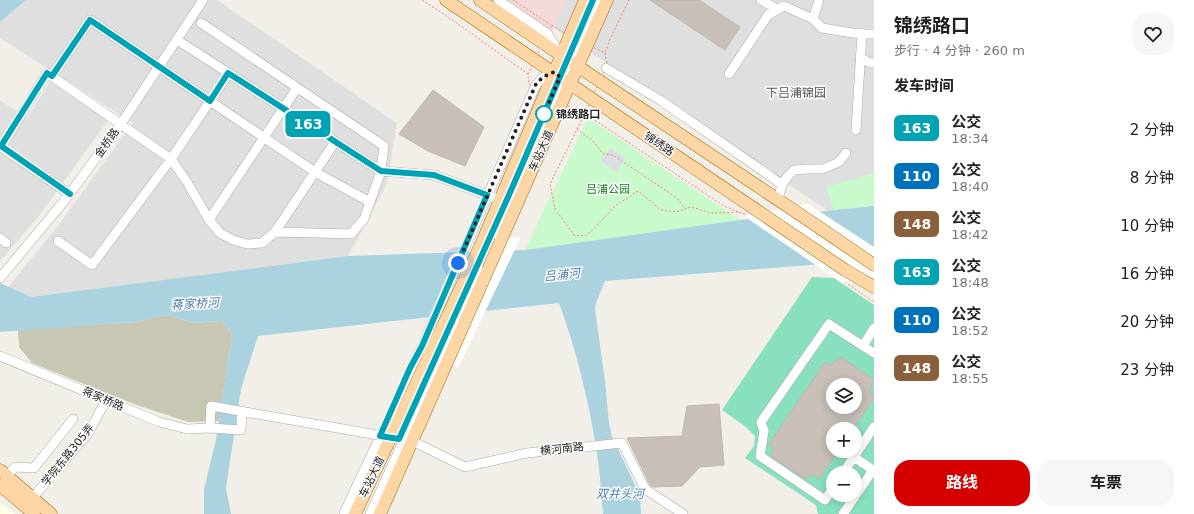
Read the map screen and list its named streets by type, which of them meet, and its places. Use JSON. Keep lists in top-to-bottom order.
{
  "streets": {
    "main road": ["锦绣路", "车站大道"],
    "street": [
      "金桥路",
      "蒋家桥路",
      "横河南路",
      "学院东路305弄"
    ]
  },
  "crossings": [
    ["锦绣路", "车站大道"],
    ["车站大道", "横河南路"],
    ["蒋家桥路", "横河南路"],
    ["蒋家桥路", "学院东路305弄"]
  ],
  "districts": ["下吕浦锦园"],
  "water": ["吕浦河", "蒋家桥河", "双井头河"],
  "parks": ["吕浦公园"],
  "places": ["锦绣路口"],
  "lines": ["bus line 163"],
  "page": {
    "on_map": "163",
    "heading": [
      ["锦绣路口", "步行 · 4 分钟 · 260 m"],
      "发车时间"
    ],
    "list": [
      {
        "mark": "163",
        "name": "公交",
        "note": "18:34",
        "value": "2 分钟"
      },
      {
        "mark": "110",
        "name": "公交",
        "note": "18:40",
        "value": "8 分钟"
      },
      {
        "mark": "148",
        "name": "公交",
        "note": "18:42",
        "value": "10 分钟"
      },
      {
        "mark": "163",
        "name": "公交",
        "note": "18:48",
        "value": "16 分钟"
      },
      {
        "mark": "110",
        "name": "公交",
        "note": "18:52",
        "value": "20 分钟"
      },
      {
        "mark": "148",
        "name": "公交",
        "note": "18:55",
        "value": "23 分钟"
      }
    ],
    "map_buttons": ["+", "−"],
    "buttons": ["路线", "车票"]
  }
}
